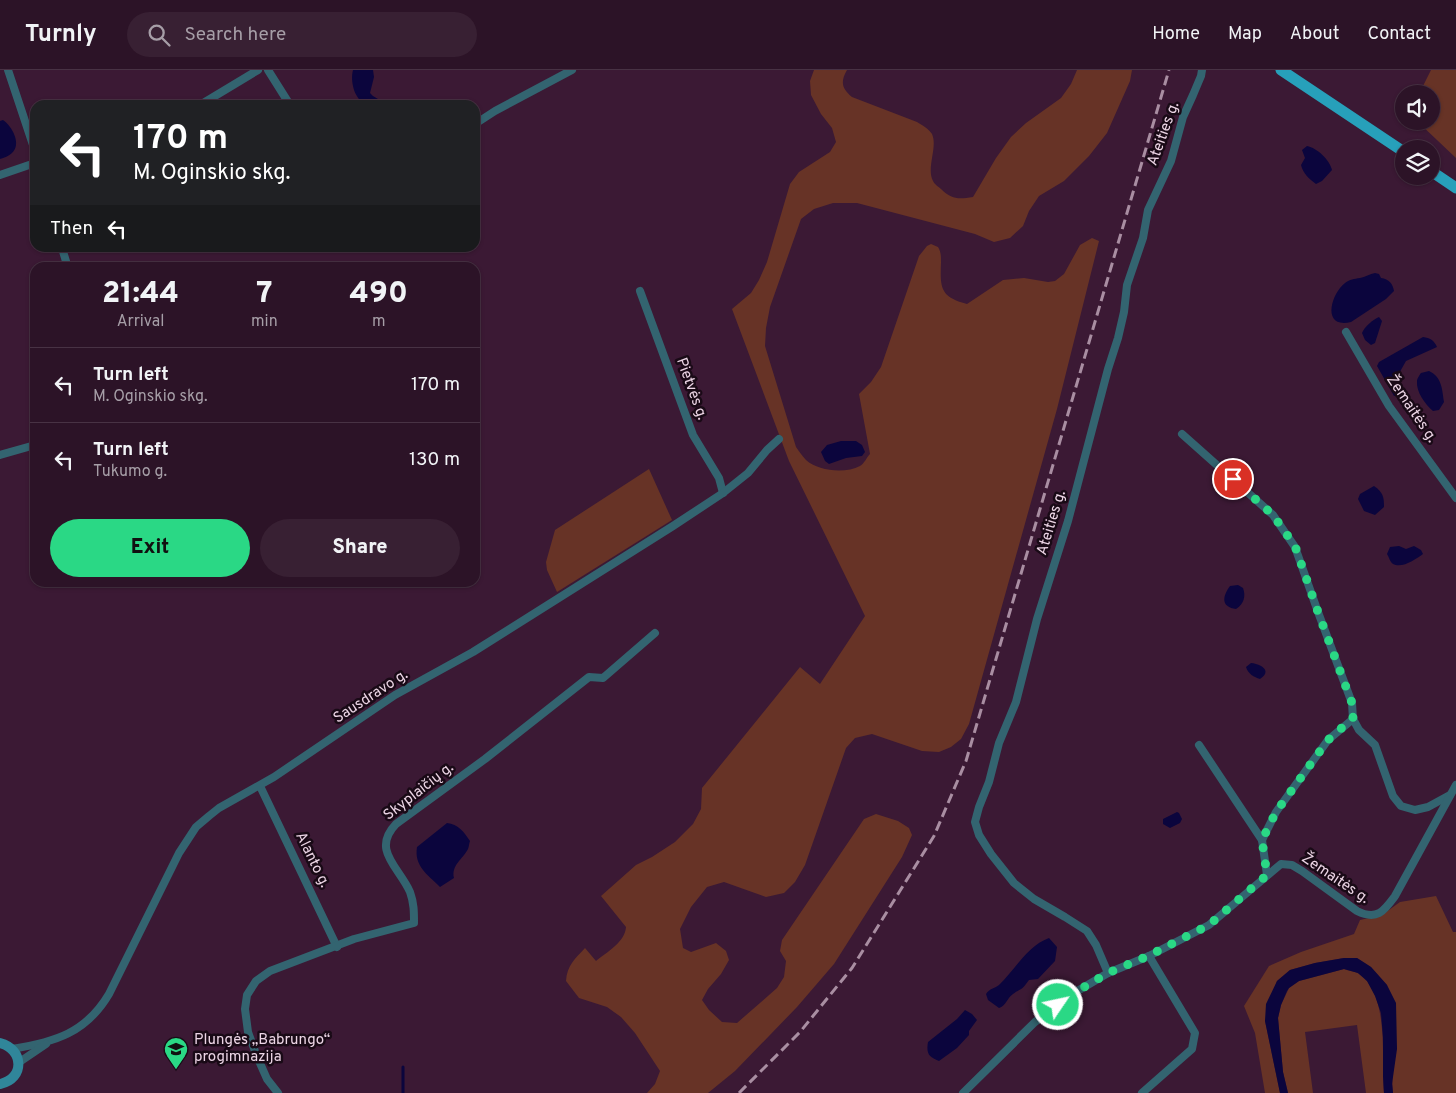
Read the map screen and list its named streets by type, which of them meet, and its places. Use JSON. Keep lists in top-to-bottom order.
{
  "streets": {
    "street": [
      "Ateities g.",
      "Pietvės g.",
      "Žemaitės g.",
      "Sausdravo g.",
      "Skyplaičių g.",
      "Alanto g."
    ]
  },
  "crossings": [
    ["Ateities g.", "Žemaitės g."],
    ["Pietvės g.", "Sausdravo g."],
    ["Sausdravo g.", "Alanto g."],
    ["Skyplaičių g.", "Alanto g."]
  ],
  "places": {
    "school or university": ["Plungės „Babrungo“ progimnazija"]
  },
  "page": {
    "header": "Turnly",
    "search": "Search here",
    "nav": [
      "Home",
      "Map",
      "About",
      "Contact"
    ],
    "turn": ["170 m", "M. Oginskio skg."],
    "then": "Then",
    "eta": [
      "21:44",
      "Arrival",
      "7",
      "min",
      "490",
      "m"
    ],
    "list": [
      {
        "name": "Turn left",
        "note": "M. Oginskio skg.",
        "value": "170 m"
      },
      {
        "name": "Turn left",
        "note": "Tukumo g.",
        "value": "130 m"
      }
    ],
    "buttons": ["Exit", "Share"]
  }
}
